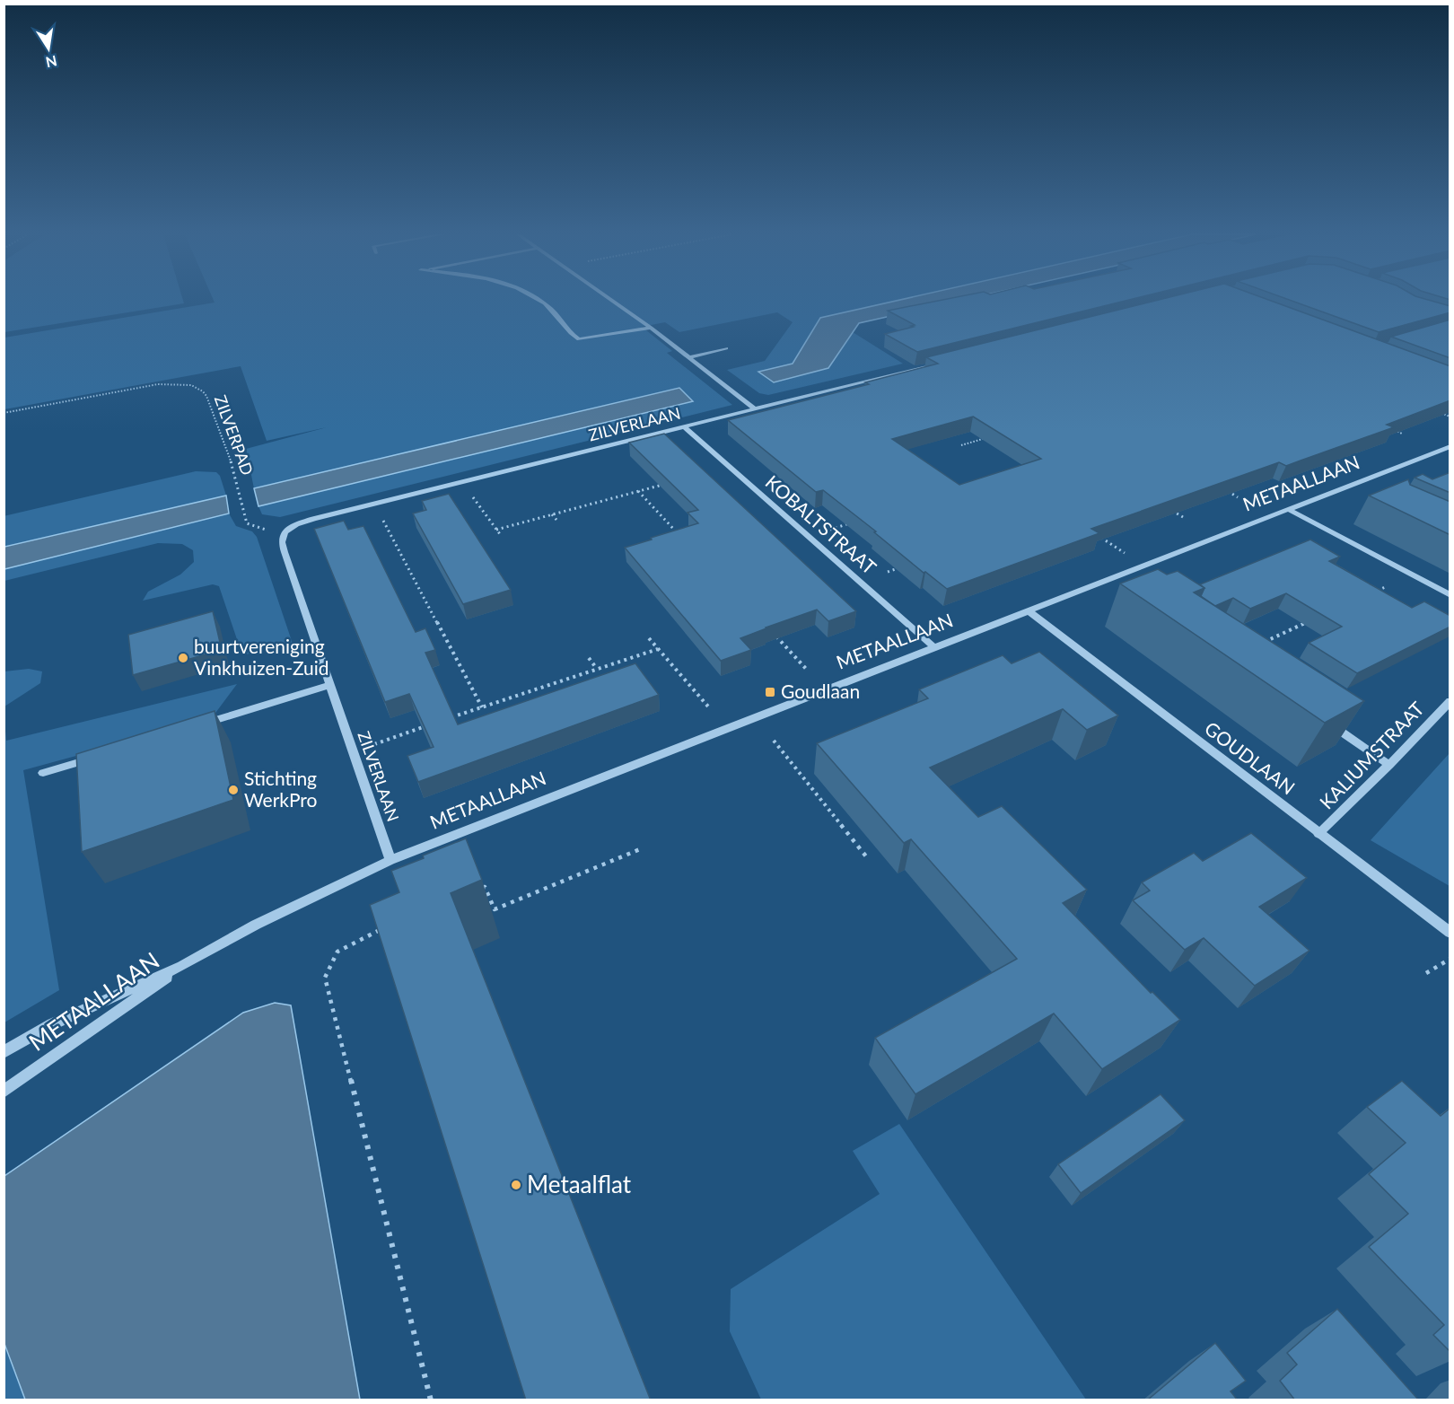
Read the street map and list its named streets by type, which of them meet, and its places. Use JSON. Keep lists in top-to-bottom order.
{
  "streets": {
    "street": [
      "ZILVERLAAN",
      "METAALLAAN",
      "KOBALTSTRAAT",
      "KALIUMSTRAAT",
      "GOUDLAAN"
    ],
    "path": ["ZILVERPAD"]
  },
  "crossings": [
    ["ZILVERLAAN", "ZILVERPAD"],
    ["ZILVERLAAN", "METAALLAAN"],
    ["ZILVERLAAN", "KOBALTSTRAAT"],
    ["METAALLAAN", "KOBALTSTRAAT"],
    ["METAALLAAN", "GOUDLAAN"],
    ["KALIUMSTRAAT", "GOUDLAAN"]
  ],
  "places": {
    "other": ["buurtvereniging Vinkhuizen-Zuid", "Stichting WerkPro", "Metaalflat"],
    "transit": ["Goudlaan"]
  },
  "north": "bottom"
}
